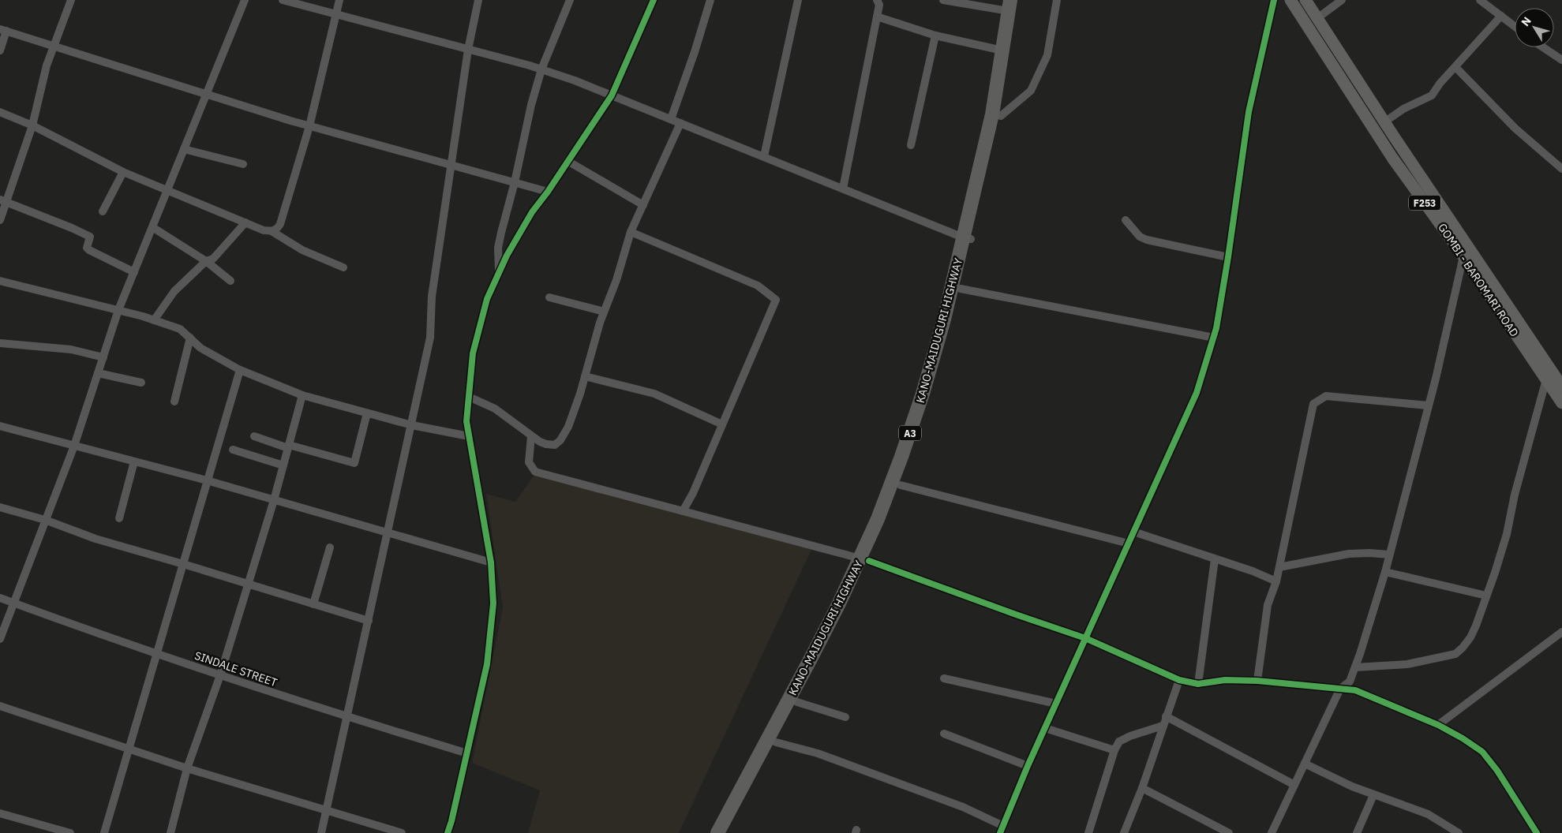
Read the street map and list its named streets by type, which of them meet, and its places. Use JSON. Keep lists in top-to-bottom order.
{
  "streets": {
    "highway": ["KANO-MAIDUGURI HIGHWAY", "A3"],
    "main road": ["F253", "GOMBI - BAROMARI ROAD"],
    "street": ["SINDALE STREET"]
  },
  "north": "top left"
}
